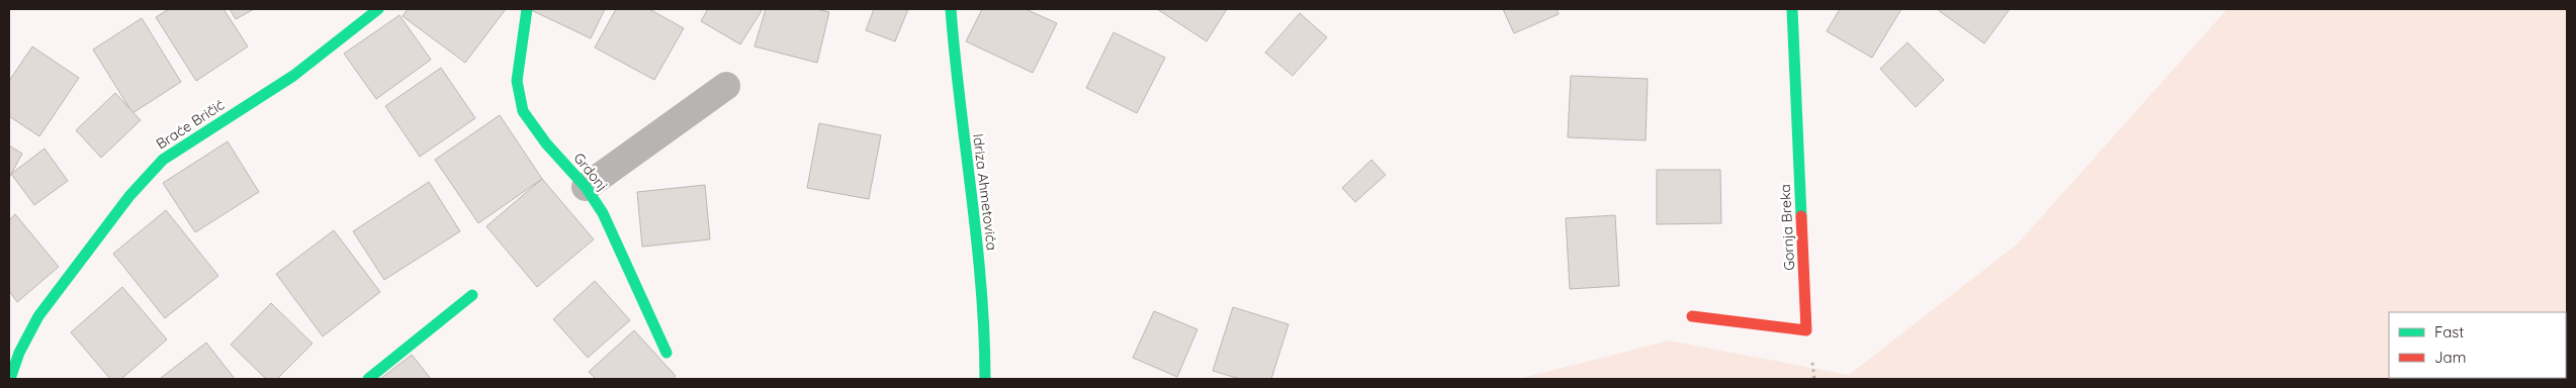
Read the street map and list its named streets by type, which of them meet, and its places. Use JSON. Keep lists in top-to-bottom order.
{
  "streets": {
    "street": [
      "Braće Bričić",
      "Grdonj",
      "Idriza Ahmetovića",
      "Gornja Breka"
    ]
  },
  "legend": ["Fast", "Jam"]
}
